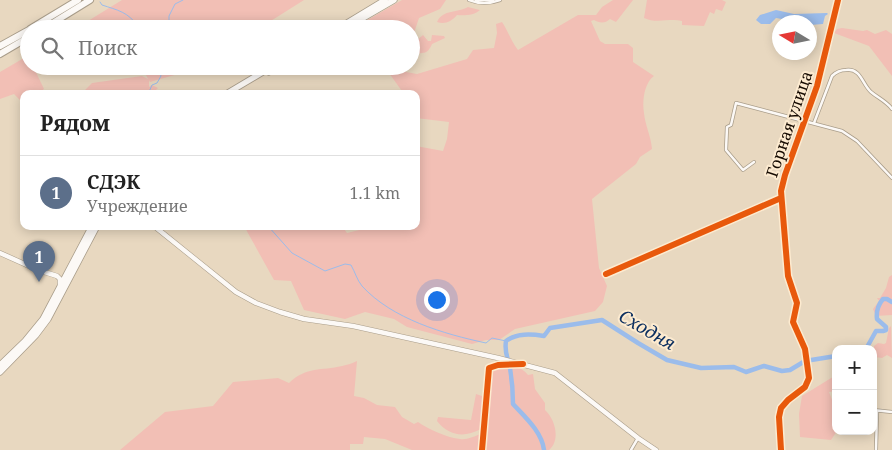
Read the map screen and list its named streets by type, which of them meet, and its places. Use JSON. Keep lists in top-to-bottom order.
{
  "streets": {
    "street": ["Горная улица"]
  },
  "water": ["Сходня"],
  "north": "left",
  "page": {
    "search": "Поиск",
    "heading": "Рядом",
    "list": [
      {
        "mark": "1",
        "name": "СДЭК",
        "note": "Учреждение",
        "value": "1.1 km"
      }
    ],
    "pins": "1",
    "map_buttons": ["+", "−"]
  }
}
